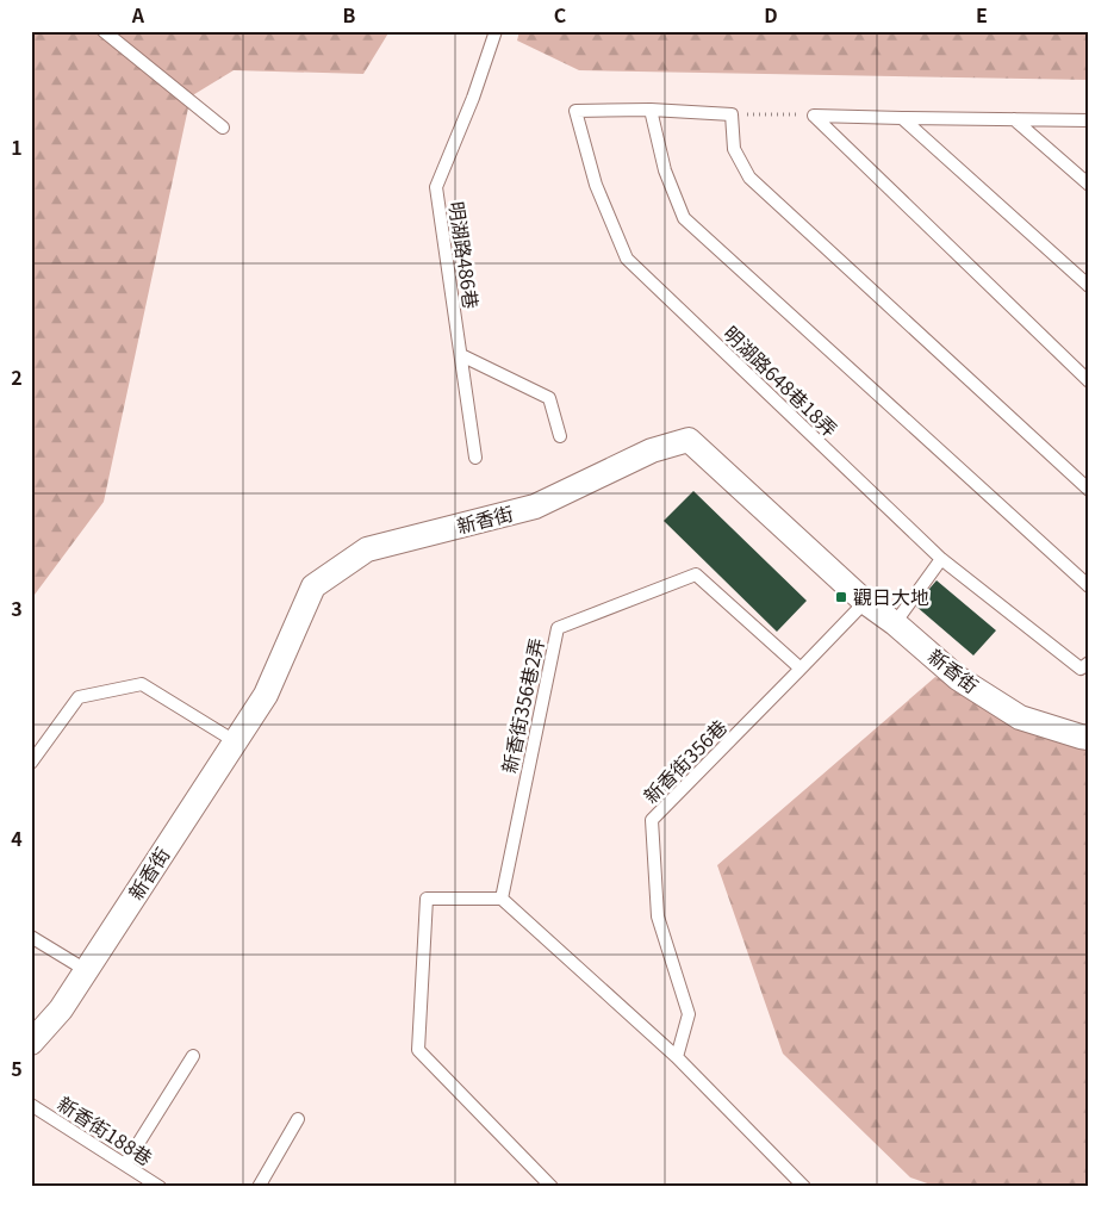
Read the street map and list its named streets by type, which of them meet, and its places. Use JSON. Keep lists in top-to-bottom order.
{
  "streets": {
    "street": ["新香街"],
    "lane": [
      "明湖路486巷",
      "明湖路648巷18弄",
      "新香街356巷2弄",
      "新香街356巷",
      "新香街188巷"
    ]
  },
  "crossings": [
    ["新香街", "新香街356巷"],
    ["新香街356巷2弄", "新香街356巷"]
  ],
  "places": {
    "transit": ["觀日大地"]
  },
  "grid": {
    "columns": [
      "A",
      "B",
      "C",
      "D",
      "E"
    ],
    "rows": [
      "1",
      "2",
      "3",
      "4",
      "5"
    ]
  }
}
